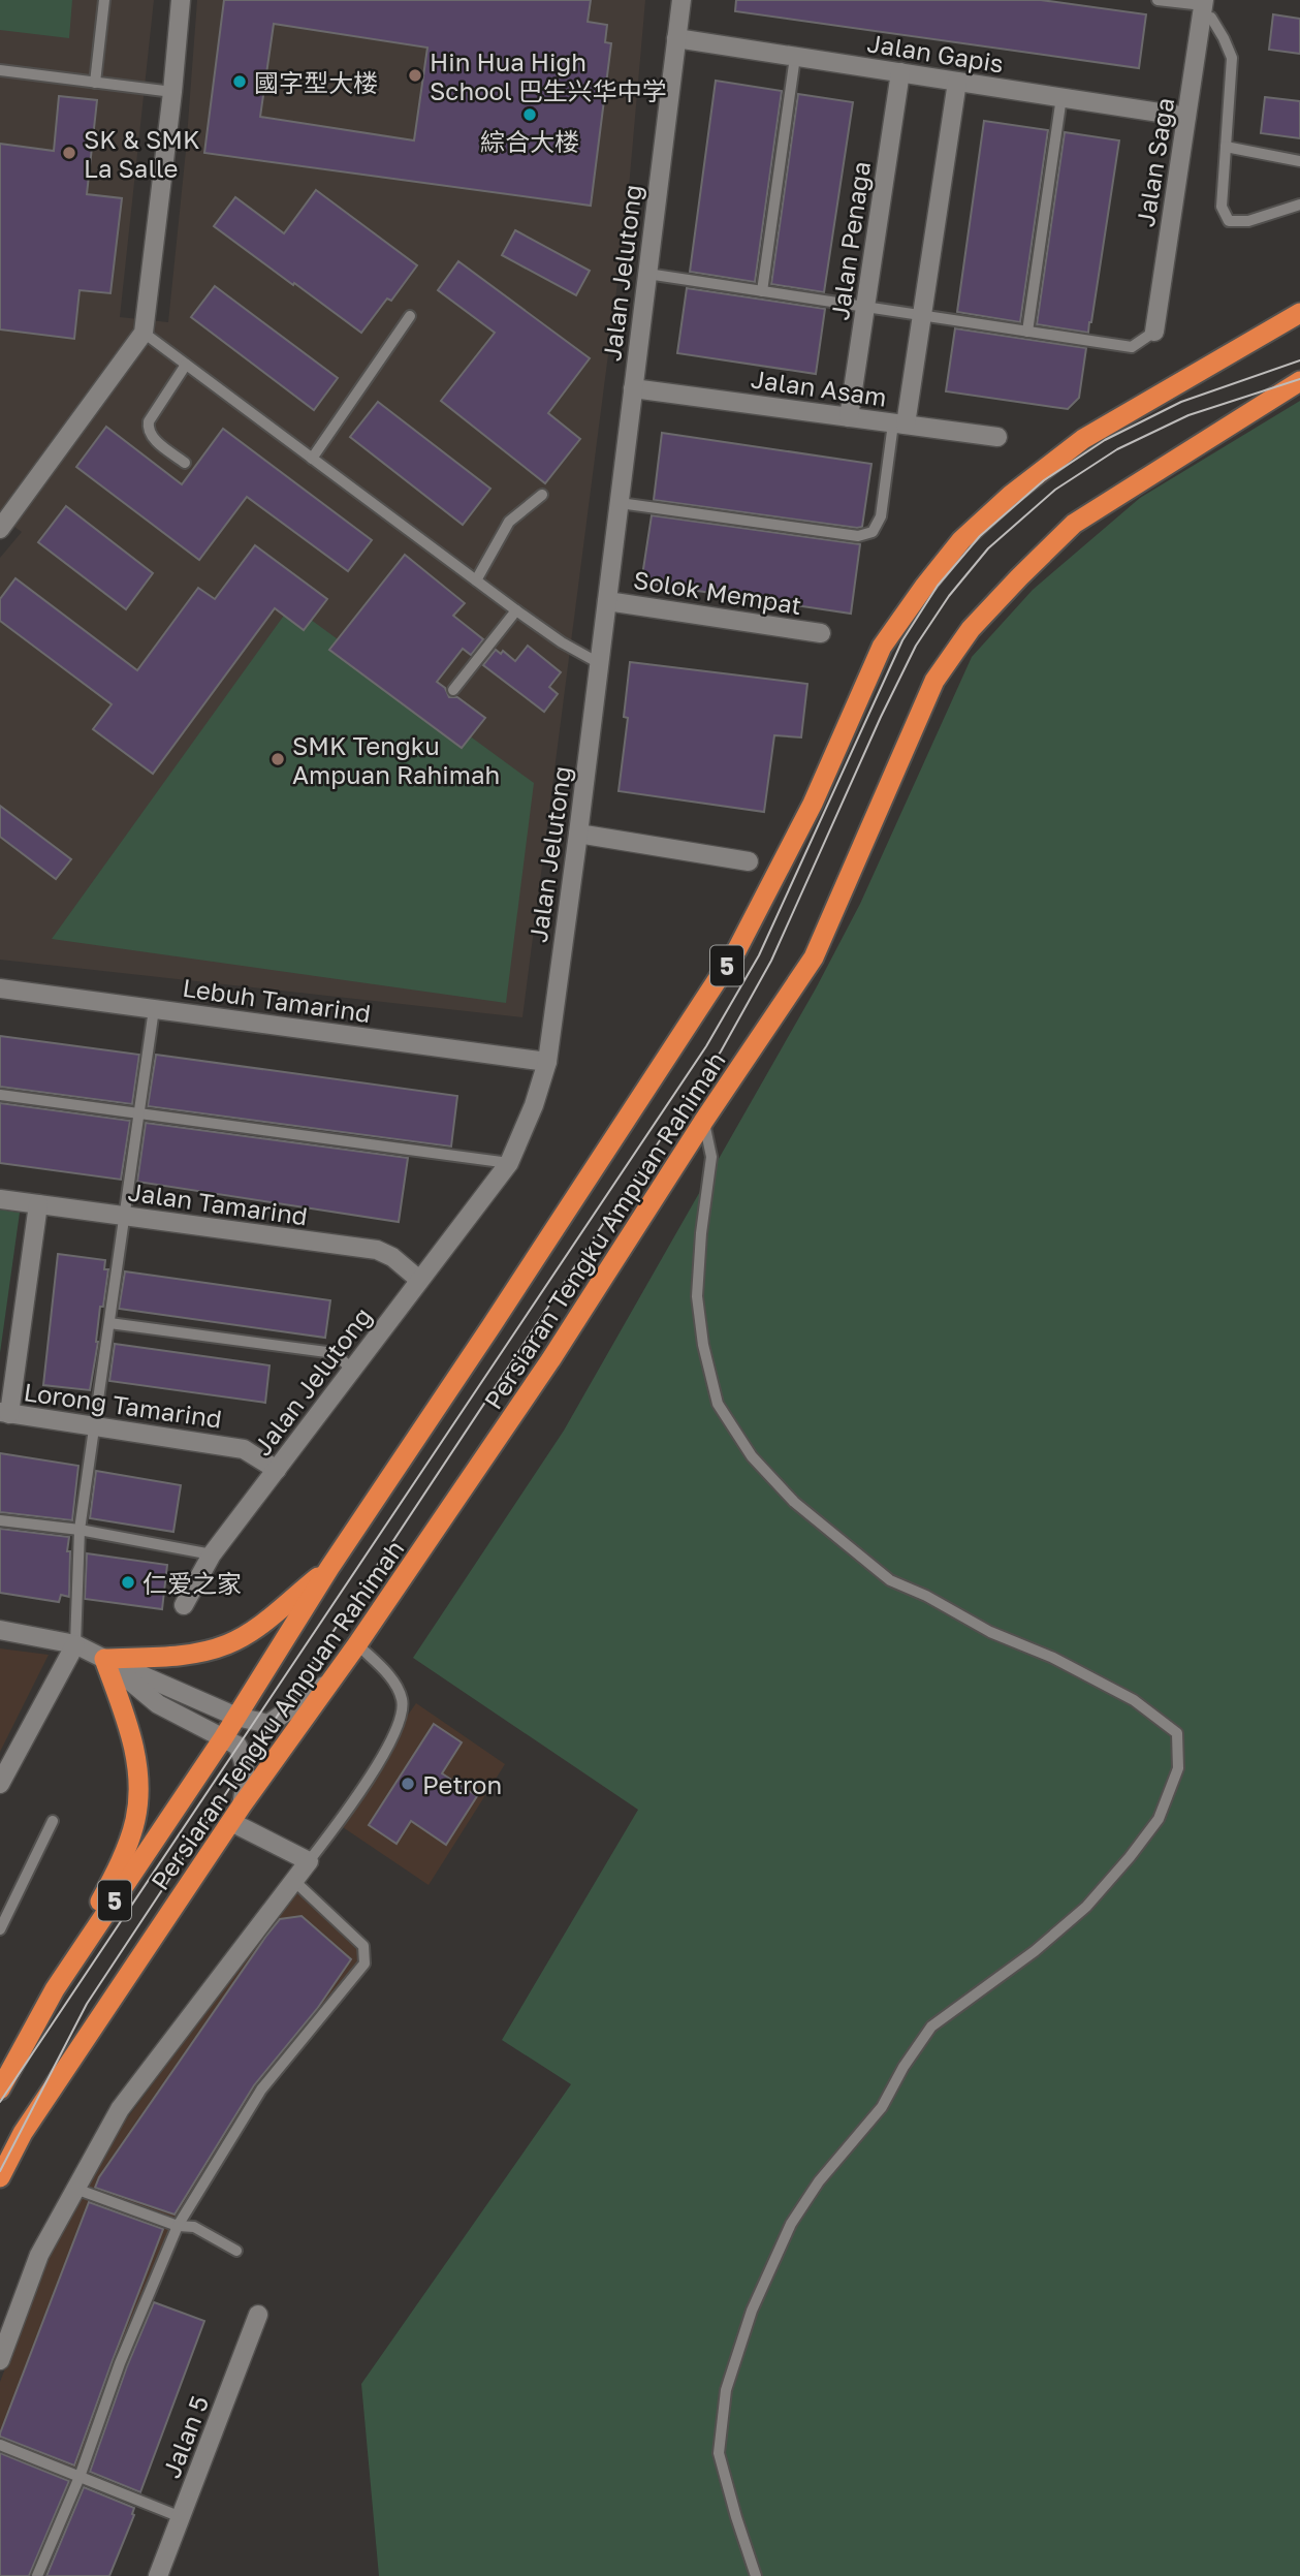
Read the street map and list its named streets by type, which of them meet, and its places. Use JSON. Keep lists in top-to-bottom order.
{
  "streets": {
    "highway": ["5", "Persiaran Tengku Ampuan Rahimah"],
    "street": [
      "Jalan Gapis",
      "Jalan Saga",
      "Jalan Penaga",
      "Jalan Jelutong",
      "Jalan Asam",
      "Solok Mempat",
      "Lebuh Tamarind",
      "Jalan Tamarind",
      "Lorong Tamarind",
      "Jalan 5"
    ]
  },
  "crossings": [
    ["Jalan Gapis", "Jalan Saga"],
    ["Jalan Gapis", "Jalan Penaga"],
    ["Jalan Gapis", "Jalan Jelutong"],
    ["Jalan Penaga", "Jalan Asam"],
    ["Jalan Jelutong", "Jalan Asam"],
    ["Jalan Jelutong", "Solok Mempat"],
    ["Jalan Jelutong", "Lebuh Tamarind"],
    ["Jalan Jelutong", "Jalan Tamarind"],
    ["Jalan Jelutong", "Lorong Tamarind"]
  ],
  "places": [
    "Hin Hua High School 巴生兴华中学",
    "國字型大楼",
    "綜合大楼",
    "SK & SMK La Salle",
    "SMK Tengku Ampuan Rahimah",
    "仁爱之家",
    "Petron"
  ]
}
